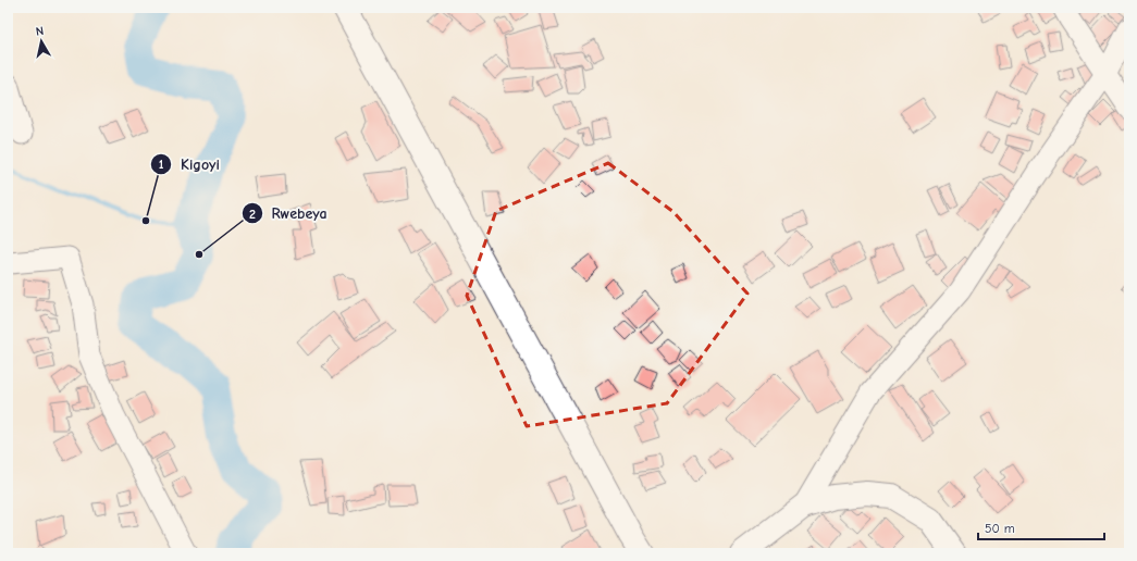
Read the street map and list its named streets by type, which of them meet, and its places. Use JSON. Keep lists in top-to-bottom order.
{
  "places": ["Kigoyi", "Rwebeya"],
  "scale_bar": "50 m",
  "north": "top"
}
